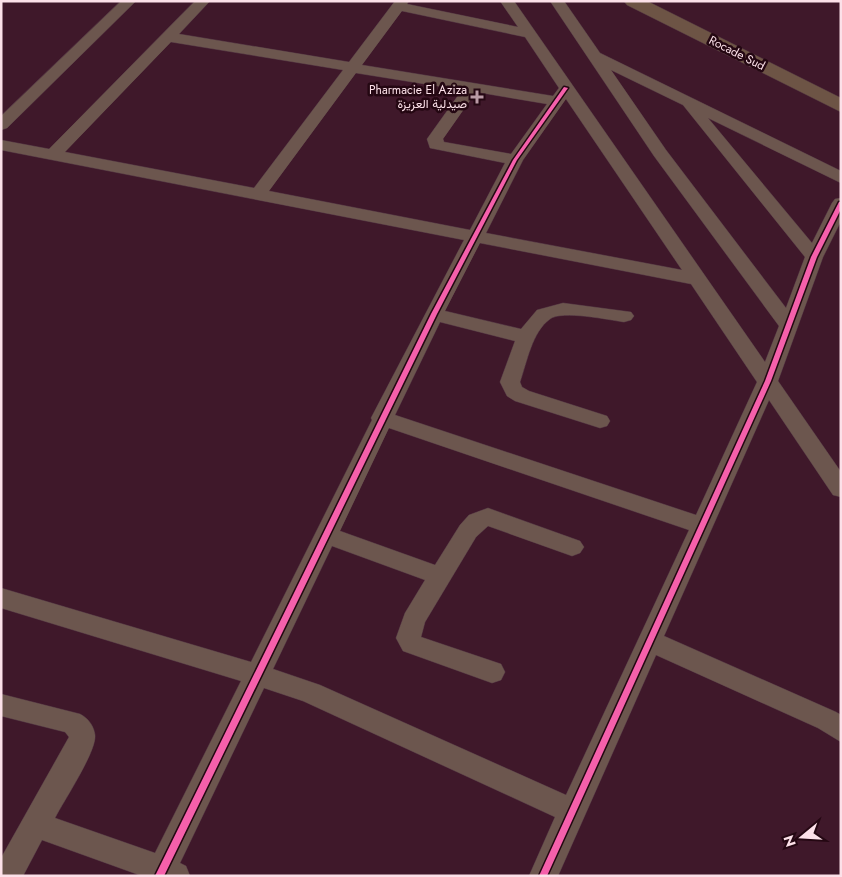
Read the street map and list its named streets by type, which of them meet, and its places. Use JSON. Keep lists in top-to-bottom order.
{
  "streets": {
    "main road": ["Rocade Sud"]
  },
  "places": {
    "health": ["Pharmacie El Aziza صيدلية العزيزة"]
  },
  "north": "left"
}
